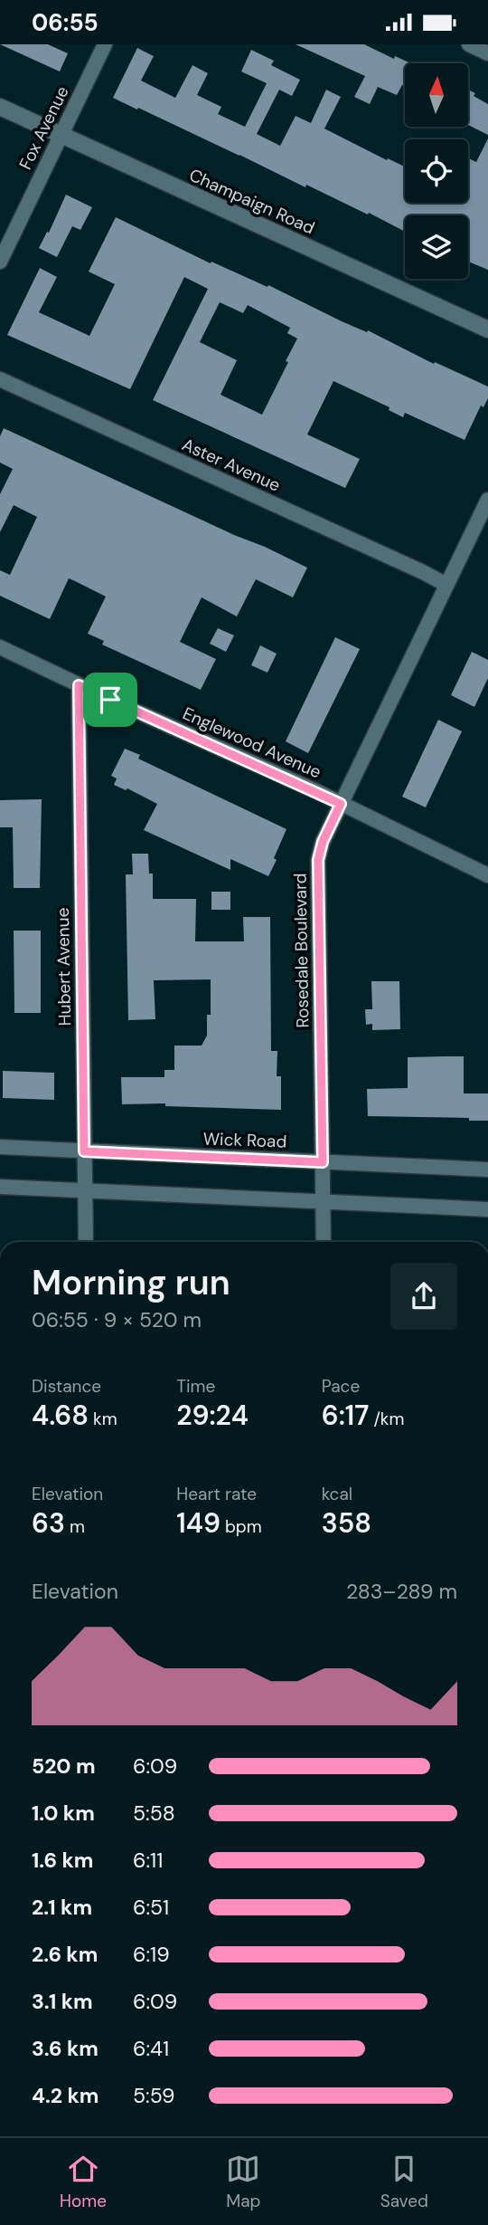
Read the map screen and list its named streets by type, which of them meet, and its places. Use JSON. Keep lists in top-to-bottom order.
{
  "streets": {
    "street": [
      "Fox Avenue",
      "Champaign Road",
      "Aster Avenue",
      "Englewood Avenue",
      "Rosedale Boulevard",
      "Hubert Avenue",
      "Wick Road"
    ]
  },
  "crossings": [
    ["Fox Avenue", "Champaign Road"],
    ["Aster Avenue", "Rosedale Boulevard"],
    ["Englewood Avenue", "Rosedale Boulevard"],
    ["Englewood Avenue", "Hubert Avenue"],
    ["Rosedale Boulevard", "Wick Road"],
    ["Hubert Avenue", "Wick Road"]
  ],
  "north": "top",
  "page": {
    "status": "06:55",
    "heading": ["Morning run", "06:55 · 9 × 520 m"],
    "stats": [
      ["Distance", "4.68 km"],
      ["Time", "29:24"],
      ["Pace", "6:17 /km"],
      ["Elevation", "63 m"],
      ["Heart rate", "149 bpm"],
      ["kcal", "358"]
    ],
    "chart": ["Elevation", "283–289 m"],
    "list": [
      {
        "name": "520 m",
        "note": "6:09"
      },
      {
        "name": "1.0 km",
        "note": "5:58"
      },
      {
        "name": "1.6 km",
        "note": "6:11"
      },
      {
        "name": "2.1 km",
        "note": "6:51"
      },
      {
        "name": "2.6 km",
        "note": "6:19"
      },
      {
        "name": "3.1 km",
        "note": "6:09"
      },
      {
        "name": "3.6 km",
        "note": "6:41"
      },
      {
        "name": "4.2 km",
        "note": "5:59"
      }
    ],
    "tabs": ["Home", "Map", "Saved"]
  }
}
